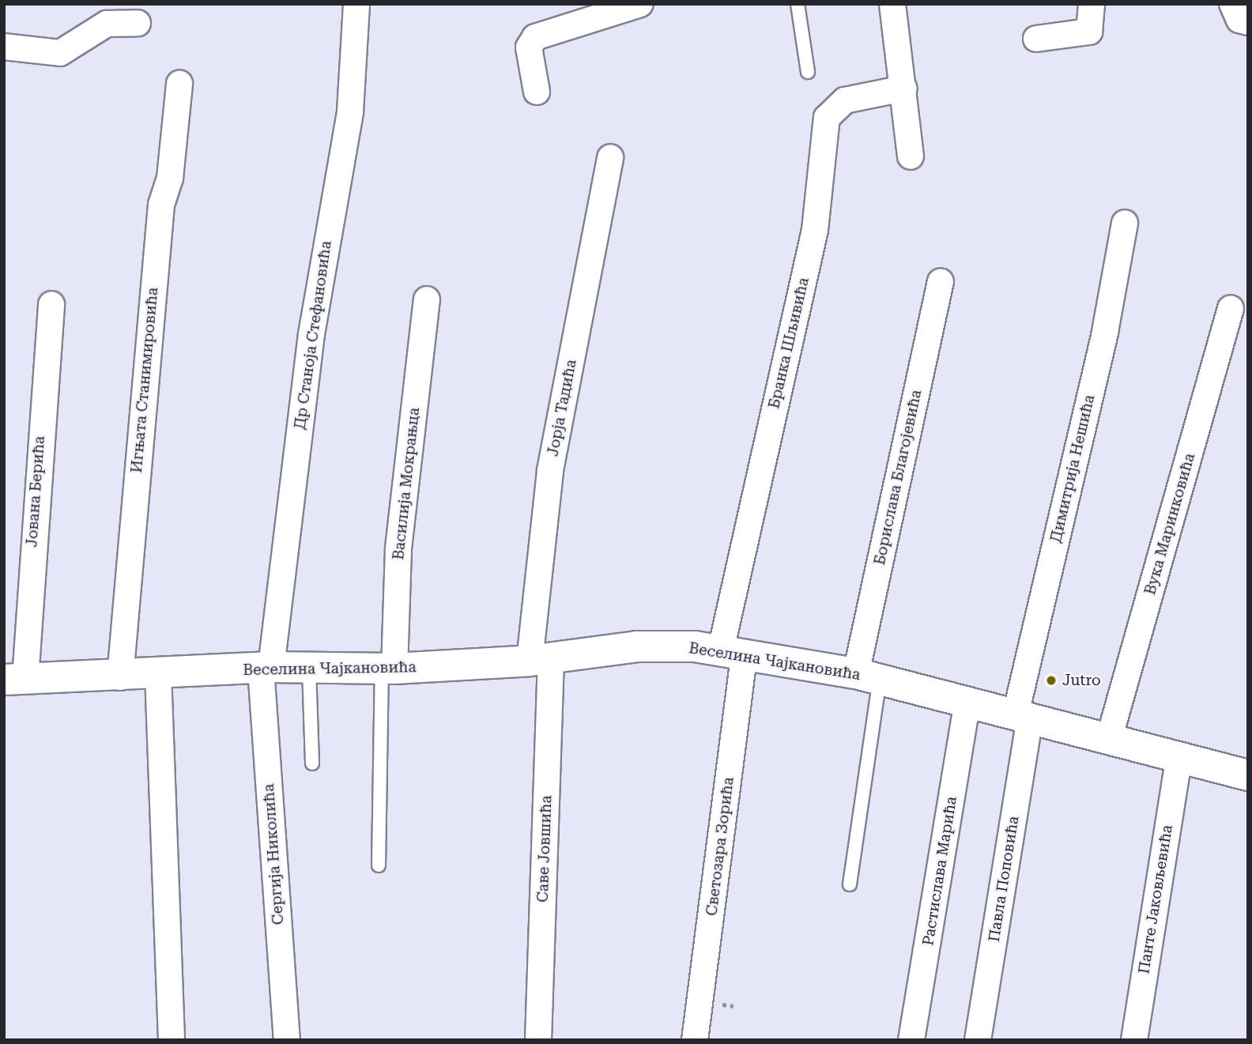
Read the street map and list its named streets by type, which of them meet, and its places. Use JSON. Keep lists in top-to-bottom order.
{
  "streets": {
    "street": [
      "Др Станоја Стефановића",
      "Бранка Шљивића",
      "Игњата Станимировића",
      "Јорја Тадића",
      "Димитрија Нешића",
      "Борислава Благојевића",
      "Василија Мокрањца",
      "Јована Берића",
      "Вука Маринковића",
      "Веселина Чајкановића",
      "Светозара Зорића",
      "Саве Јовшића",
      "Сергија Николића",
      "Растислава Марића",
      "Павла Поповића",
      "Панте Јаковљевића"
    ]
  },
  "crossings": [
    ["Др Станоја Стефановића", "Веселина Чајкановића"],
    ["Др Станоја Стефановића", "Сергија Николића"],
    ["Бранка Шљивића", "Веселина Чајкановића"],
    ["Бранка Шљивића", "Светозара Зорића"],
    ["Игњата Станимировића", "Веселина Чајкановића"],
    ["Јорја Тадића", "Веселина Чајкановића"],
    ["Јорја Тадића", "Саве Јовшића"],
    ["Димитрија Нешића", "Веселина Чајкановића"],
    ["Димитрија Нешића", "Павла Поповића"],
    ["Борислава Благојевића", "Веселина Чајкановића"],
    ["Василија Мокрањца", "Веселина Чајкановића"],
    ["Јована Берића", "Веселина Чајкановића"],
    ["Вука Маринковића", "Веселина Чајкановића"],
    ["Веселина Чајкановића", "Светозара Зорића"],
    ["Веселина Чајкановића", "Саве Јовшића"],
    ["Веселина Чајкановића", "Сергија Николића"],
    ["Веселина Чајкановића", "Растислава Марића"],
    ["Веселина Чајкановића", "Павла Поповића"],
    ["Веселина Чајкановића", "Панте Јаковљевића"]
  ],
  "places": ["Jutro"]
}
